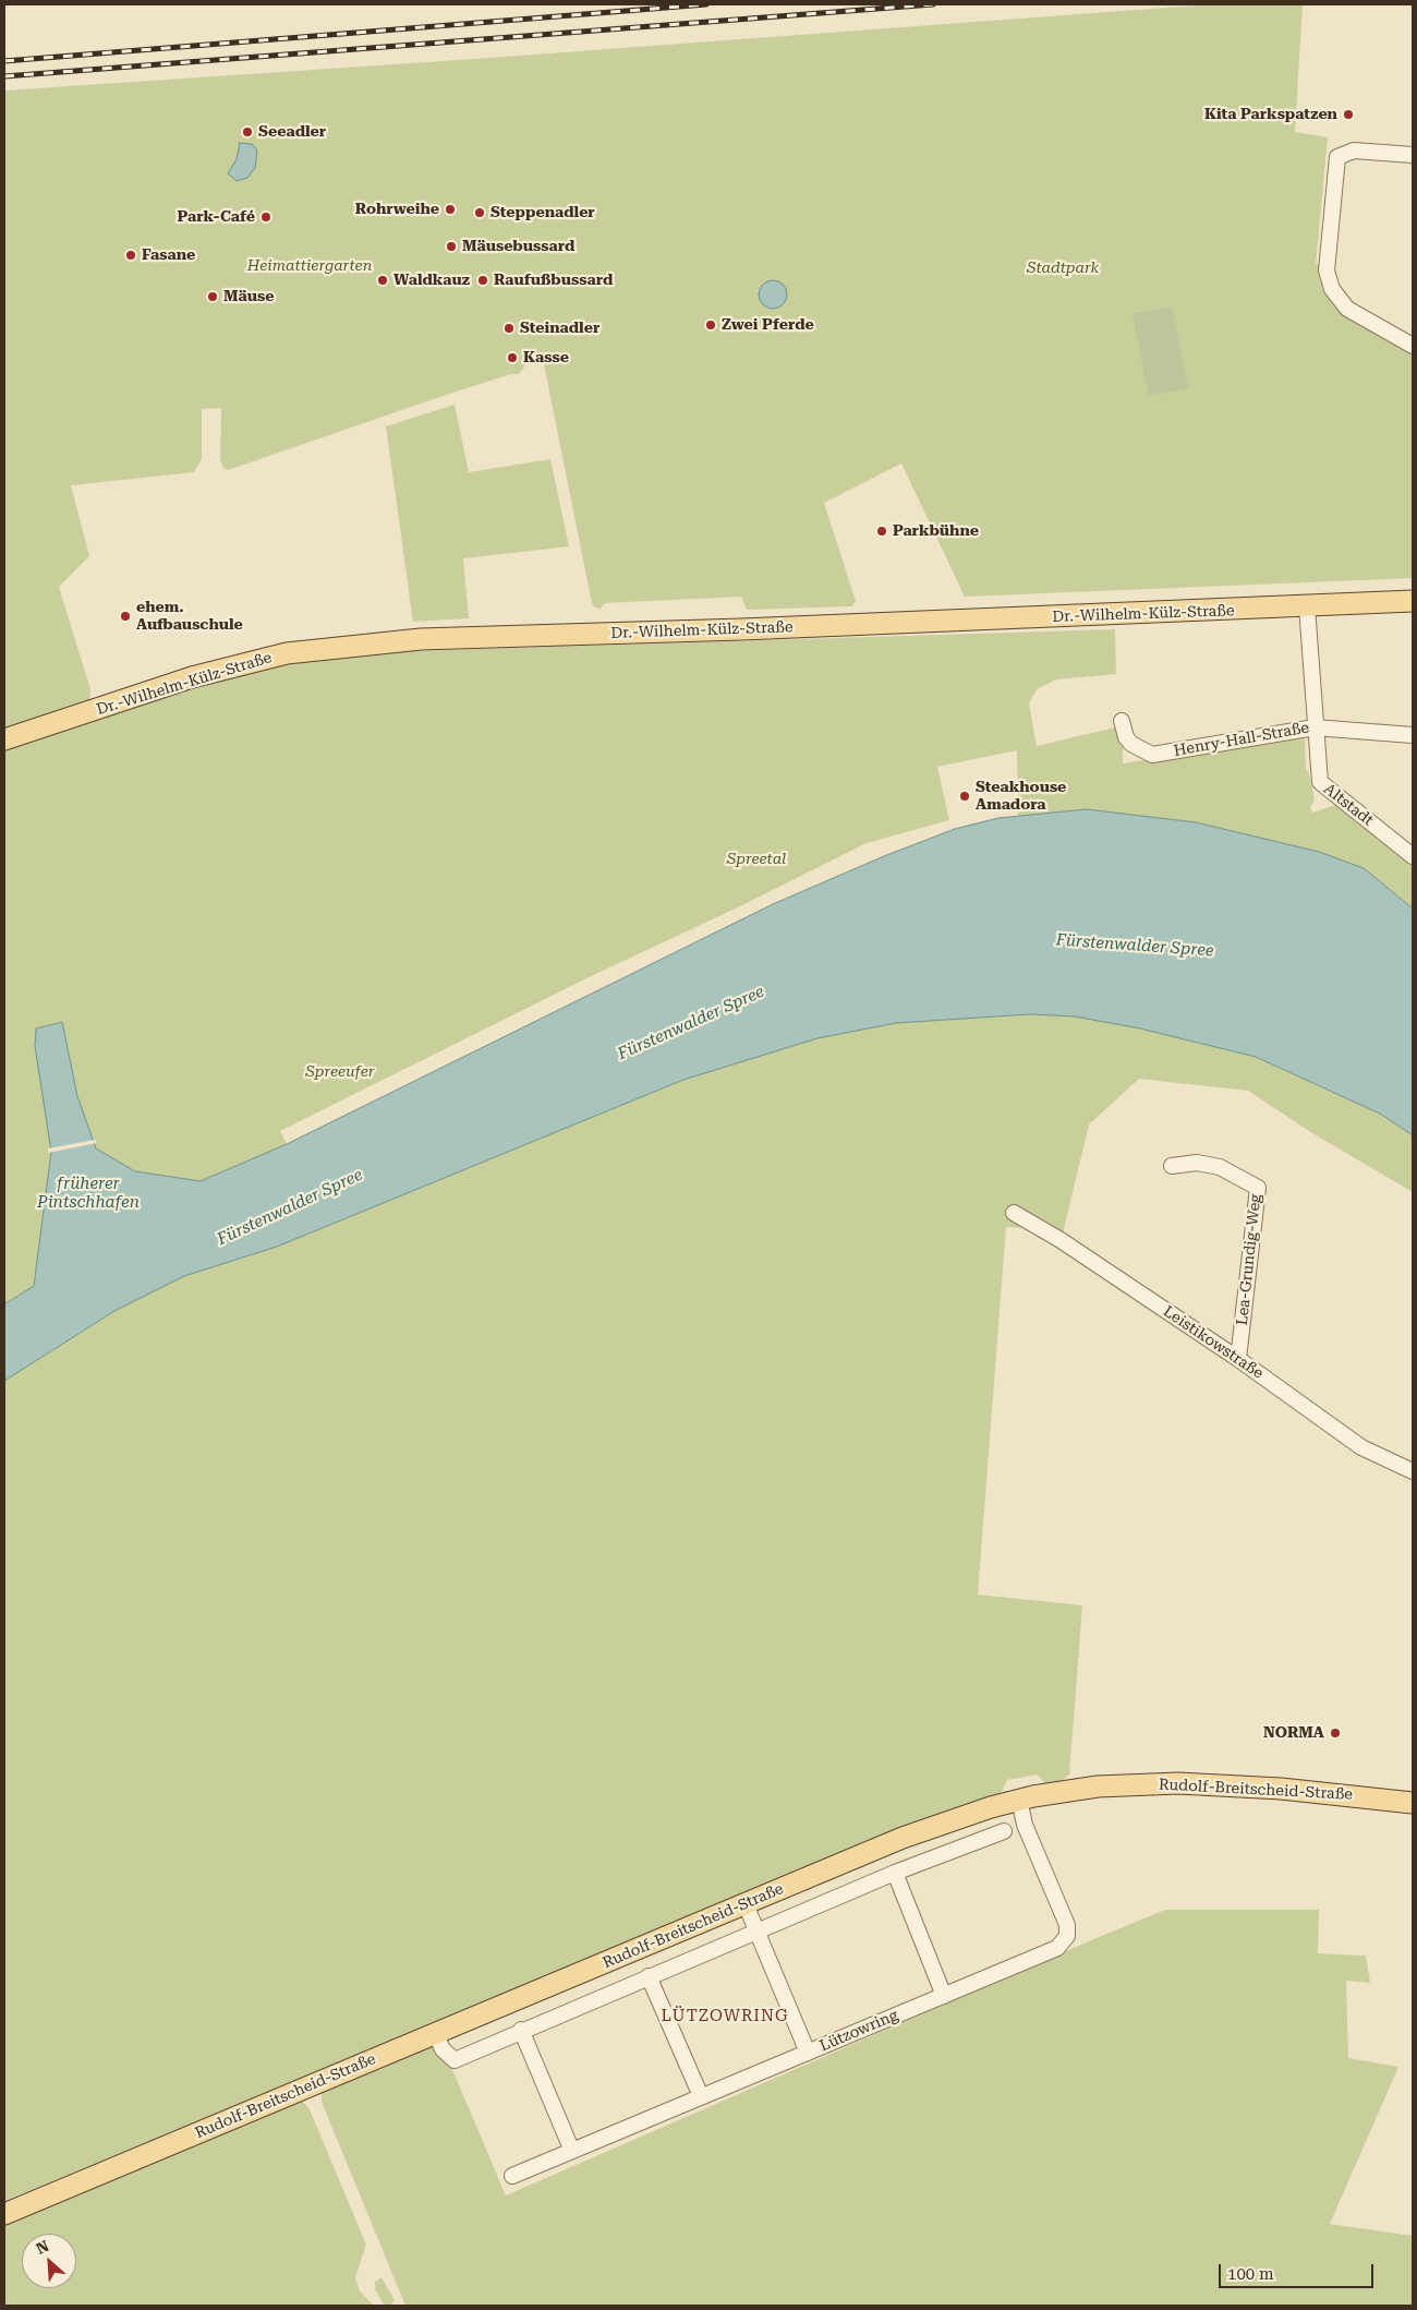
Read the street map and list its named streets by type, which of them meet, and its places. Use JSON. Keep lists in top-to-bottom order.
{
  "streets": {
    "main road": ["Dr.-Wilhelm-Külz-Straße", "Rudolf-Breitscheid-Straße"],
    "street": [
      "Henry-Hall-Straße",
      "Altstadt",
      "Lea-Grundig-Weg",
      "Leistikowstraße",
      "Lützowring"
    ]
  },
  "crossings": [
    ["Dr.-Wilhelm-Külz-Straße", "Altstadt"],
    ["Henry-Hall-Straße", "Altstadt"],
    ["Lea-Grundig-Weg", "Leistikowstraße"],
    ["Rudolf-Breitscheid-Straße", "Lützowring"]
  ],
  "districts": ["LÜTZOWRING"],
  "water": ["Fürstenwalder Spree", "früherer Pintschhafen"],
  "parks": [
    "Heimattiergarten",
    "Stadtpark",
    "Spreetal",
    "Spreeufer"
  ],
  "places": [
    "Kita Parkspatzen",
    "Seeadler",
    "Rohrweihe",
    "Steppenadler",
    "Park-Café",
    "Mäusebussard",
    "Fasane",
    "Waldkauz",
    "Raufußbussard",
    "Mäuse",
    "Zwei Pferde",
    "Steinadler",
    "Kasse",
    "Parkbühne",
    "ehem. Aufbauschule",
    "Steakhouse Amadora",
    "NORMA"
  ],
  "scale_bar": "100 m",
  "north": "top left"
}
